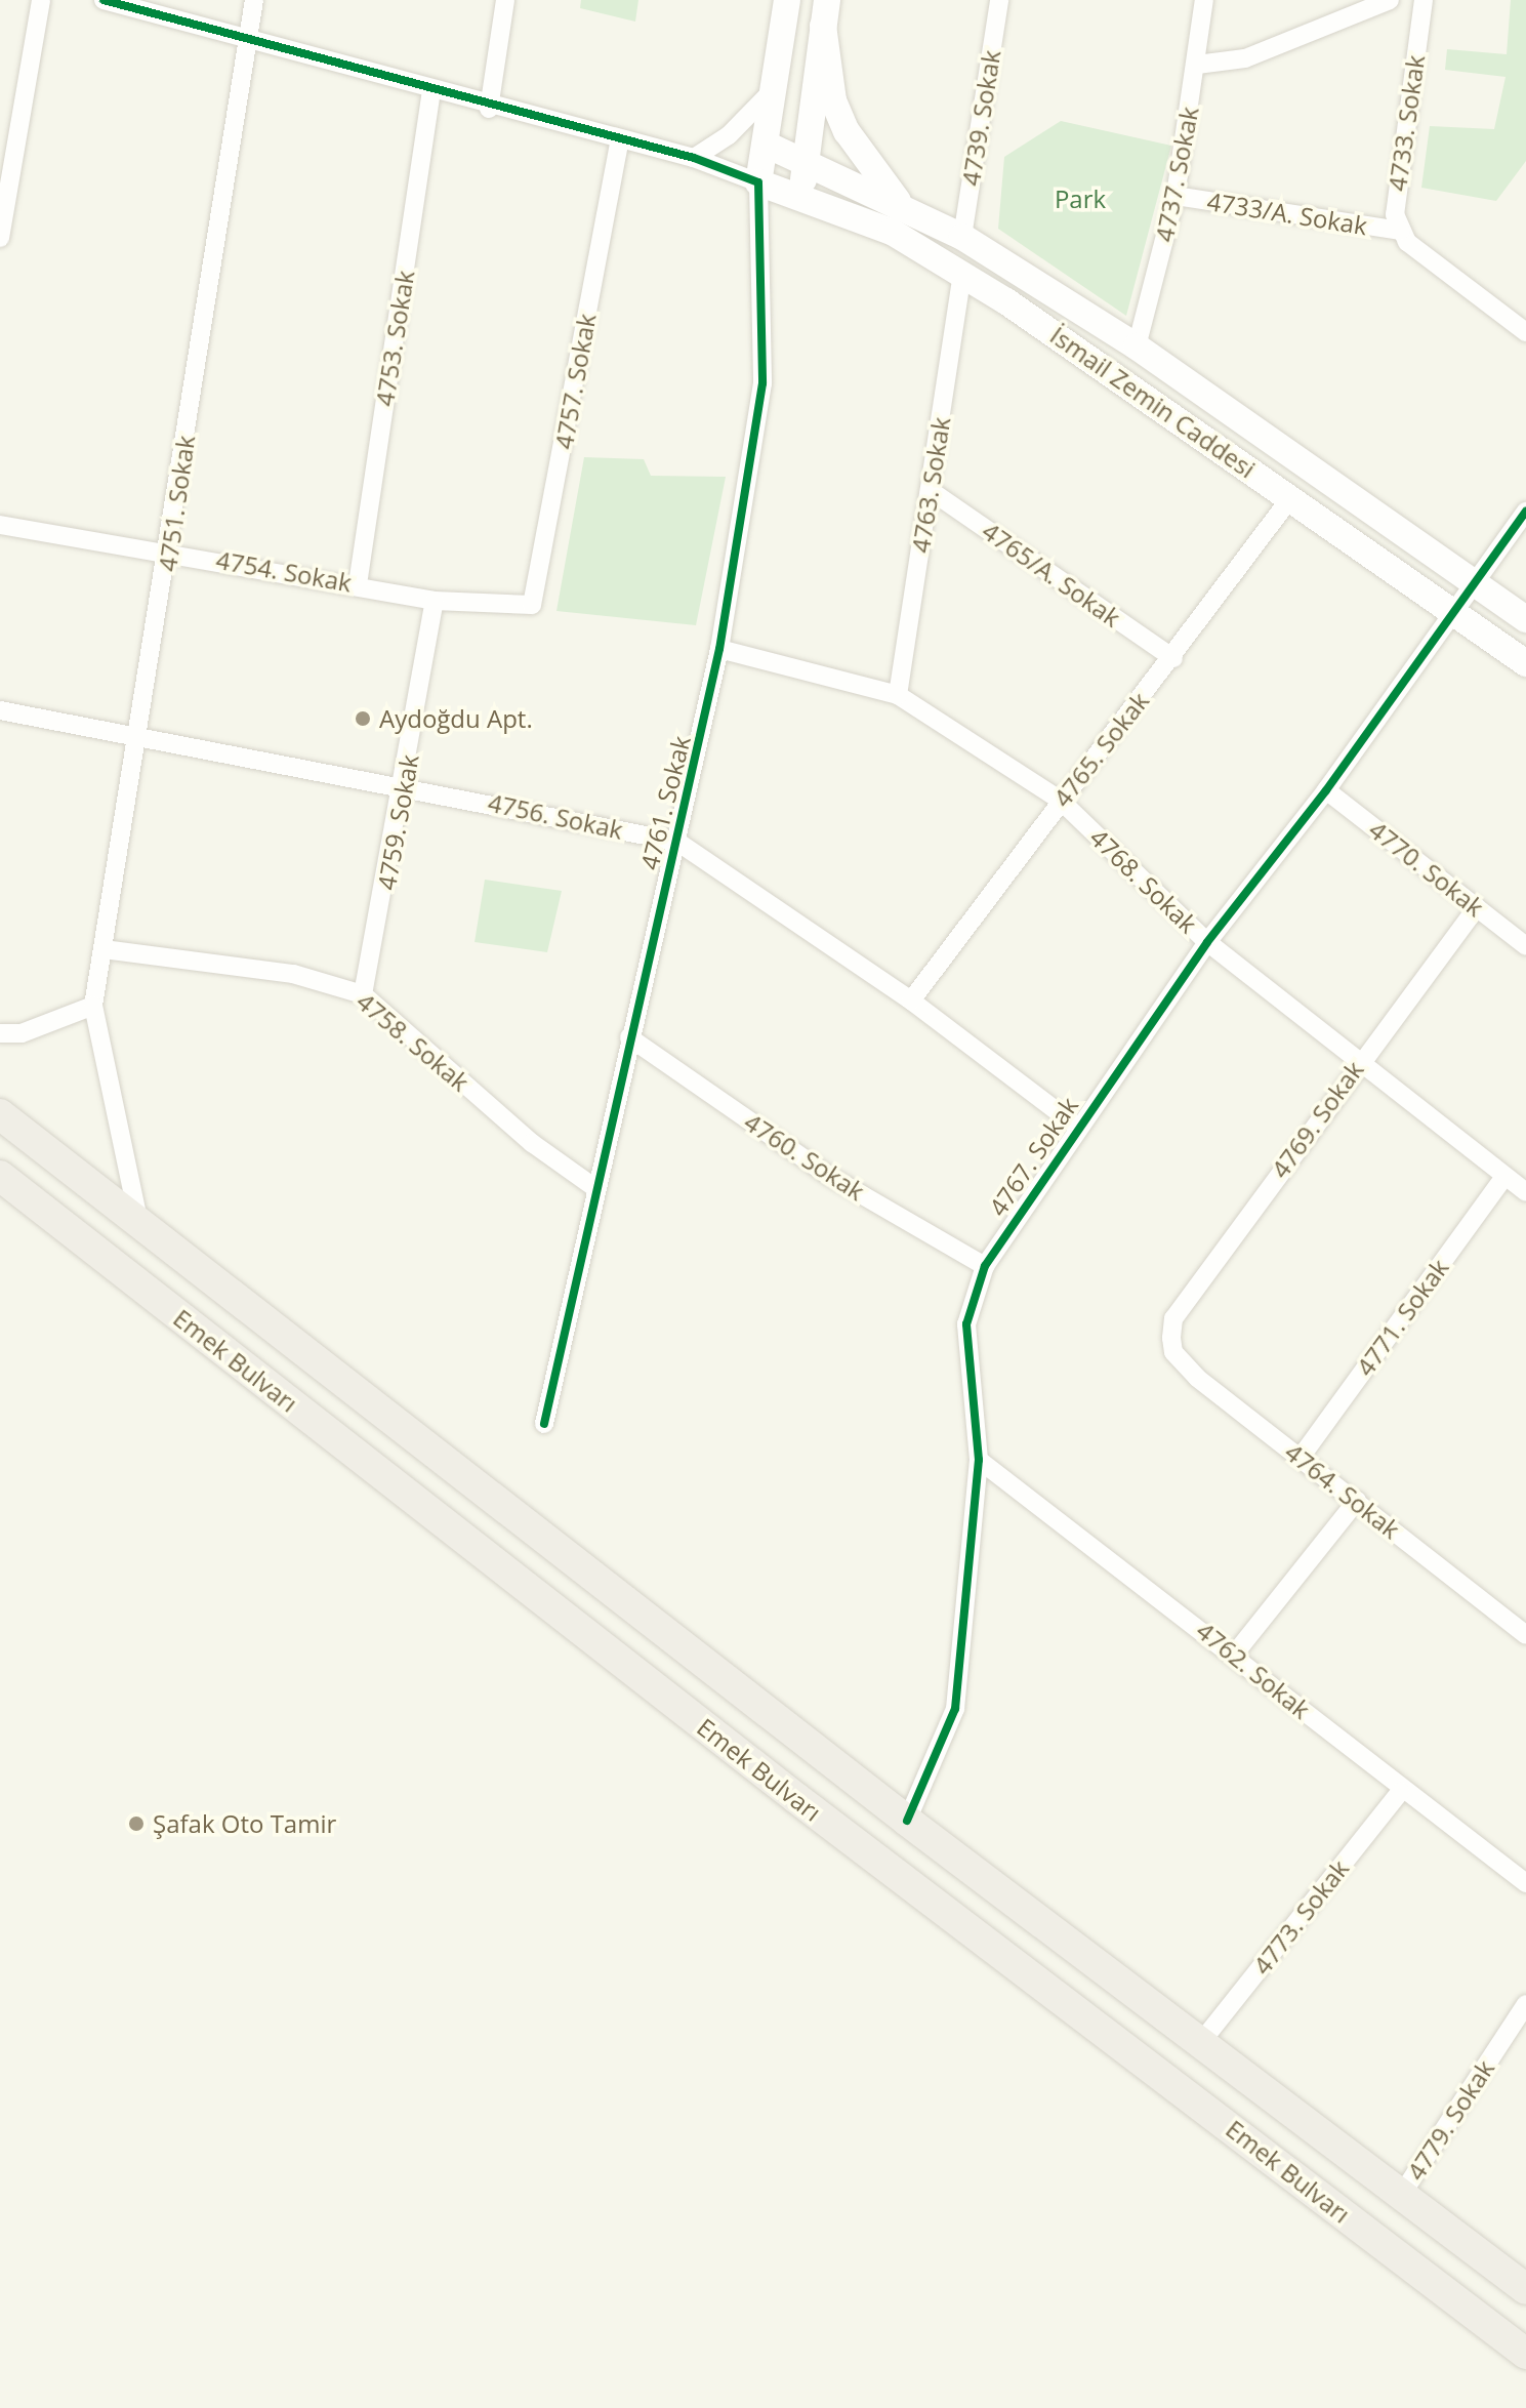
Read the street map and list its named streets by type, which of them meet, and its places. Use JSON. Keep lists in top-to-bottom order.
{
  "streets": {
    "highway": ["Emek Bulvarı"],
    "main road": ["İsmail Zemin Caddesi"],
    "street": [
      "4739. Sokak",
      "4733. Sokak",
      "4737. Sokak",
      "4733/A. Sokak",
      "4753. Sokak",
      "4757. Sokak",
      "4763. Sokak",
      "4751. Sokak",
      "4754. Sokak",
      "4765/A. Sokak",
      "4765. Sokak",
      "4761. Sokak",
      "4756. Sokak",
      "4759. Sokak",
      "4770. Sokak",
      "4768. Sokak",
      "4758. Sokak",
      "4769. Sokak",
      "4760. Sokak",
      "4767. Sokak",
      "4771. Sokak",
      "4764. Sokak",
      "4762. Sokak",
      "4773. Sokak",
      "4779. Sokak"
    ]
  },
  "crossings": [
    ["4739. Sokak", "İsmail Zemin Caddesi"],
    ["4733. Sokak", "4733/A. Sokak"],
    ["4737. Sokak", "4733/A. Sokak"],
    ["4737. Sokak", "İsmail Zemin Caddesi"],
    ["4753. Sokak", "4754. Sokak"],
    ["4757. Sokak", "4754. Sokak"],
    ["İsmail Zemin Caddesi", "4763. Sokak"],
    ["İsmail Zemin Caddesi", "4765. Sokak"],
    ["İsmail Zemin Caddesi", "4761. Sokak"],
    ["İsmail Zemin Caddesi", "4767. Sokak"],
    ["4763. Sokak", "4765/A. Sokak"],
    ["4763. Sokak", "4768. Sokak"],
    ["4751. Sokak", "4754. Sokak"],
    ["4751. Sokak", "4756. Sokak"],
    ["4751. Sokak", "4758. Sokak"],
    ["4754. Sokak", "4759. Sokak"],
    ["4765/A. Sokak", "4765. Sokak"],
    ["4765. Sokak", "4756. Sokak"],
    ["4765. Sokak", "4768. Sokak"],
    ["4761. Sokak", "4756. Sokak"],
    ["4761. Sokak", "4768. Sokak"],
    ["4761. Sokak", "4758. Sokak"],
    ["4761. Sokak", "4760. Sokak"],
    ["4756. Sokak", "4759. Sokak"],
    ["4756. Sokak", "4767. Sokak"],
    ["4759. Sokak", "4758. Sokak"],
    ["4770. Sokak", "4769. Sokak"],
    ["4770. Sokak", "4767. Sokak"],
    ["4768. Sokak", "4769. Sokak"],
    ["4768. Sokak", "4767. Sokak"],
    ["4768. Sokak", "4771. Sokak"],
    ["4769. Sokak", "4764. Sokak"],
    ["4760. Sokak", "4767. Sokak"],
    ["4767. Sokak", "Emek Bulvarı"],
    ["4767. Sokak", "4762. Sokak"],
    ["4771. Sokak", "4764. Sokak"],
    ["Emek Bulvarı", "4773. Sokak"],
    ["Emek Bulvarı", "4779. Sokak"],
    ["4762. Sokak", "4773. Sokak"]
  ],
  "parks": ["Park"],
  "places": ["Aydoğdu Apt.", "Şafak Oto Tamir"]
}
